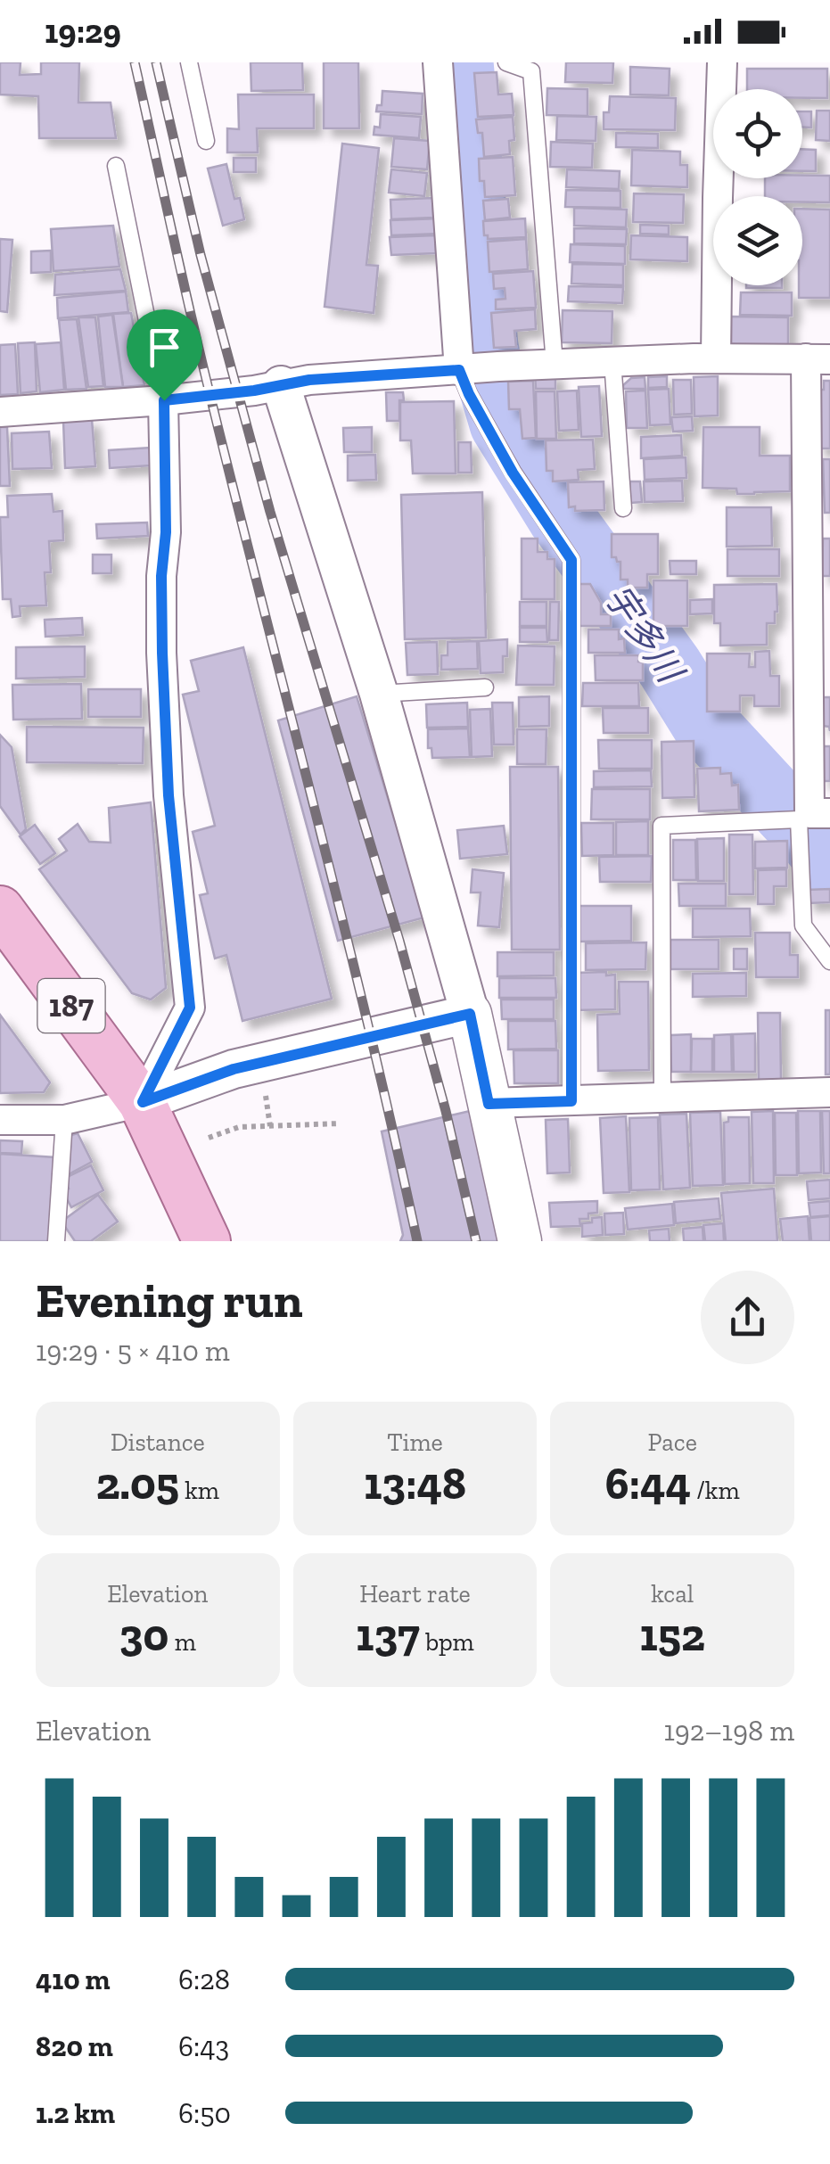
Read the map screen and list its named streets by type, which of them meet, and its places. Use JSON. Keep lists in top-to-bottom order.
{
  "streets": {
    "main road": ["187"]
  },
  "water": ["宇多川"],
  "page": {
    "status": "19:29",
    "heading": ["Evening run", "19:29 · 5 × 410 m"],
    "stats": [
      ["Distance", "2.05 km"],
      ["Time", "13:48"],
      ["Pace", "6:44 /km"],
      ["Elevation", "30 m"],
      ["Heart rate", "137 bpm"],
      ["kcal", "152"]
    ],
    "chart": ["Elevation", "192–198 m"],
    "list": [
      {
        "name": "410 m",
        "note": "6:28"
      },
      {
        "name": "820 m",
        "note": "6:43"
      },
      {
        "name": "1.2 km",
        "note": "6:50"
      }
    ]
  }
}
